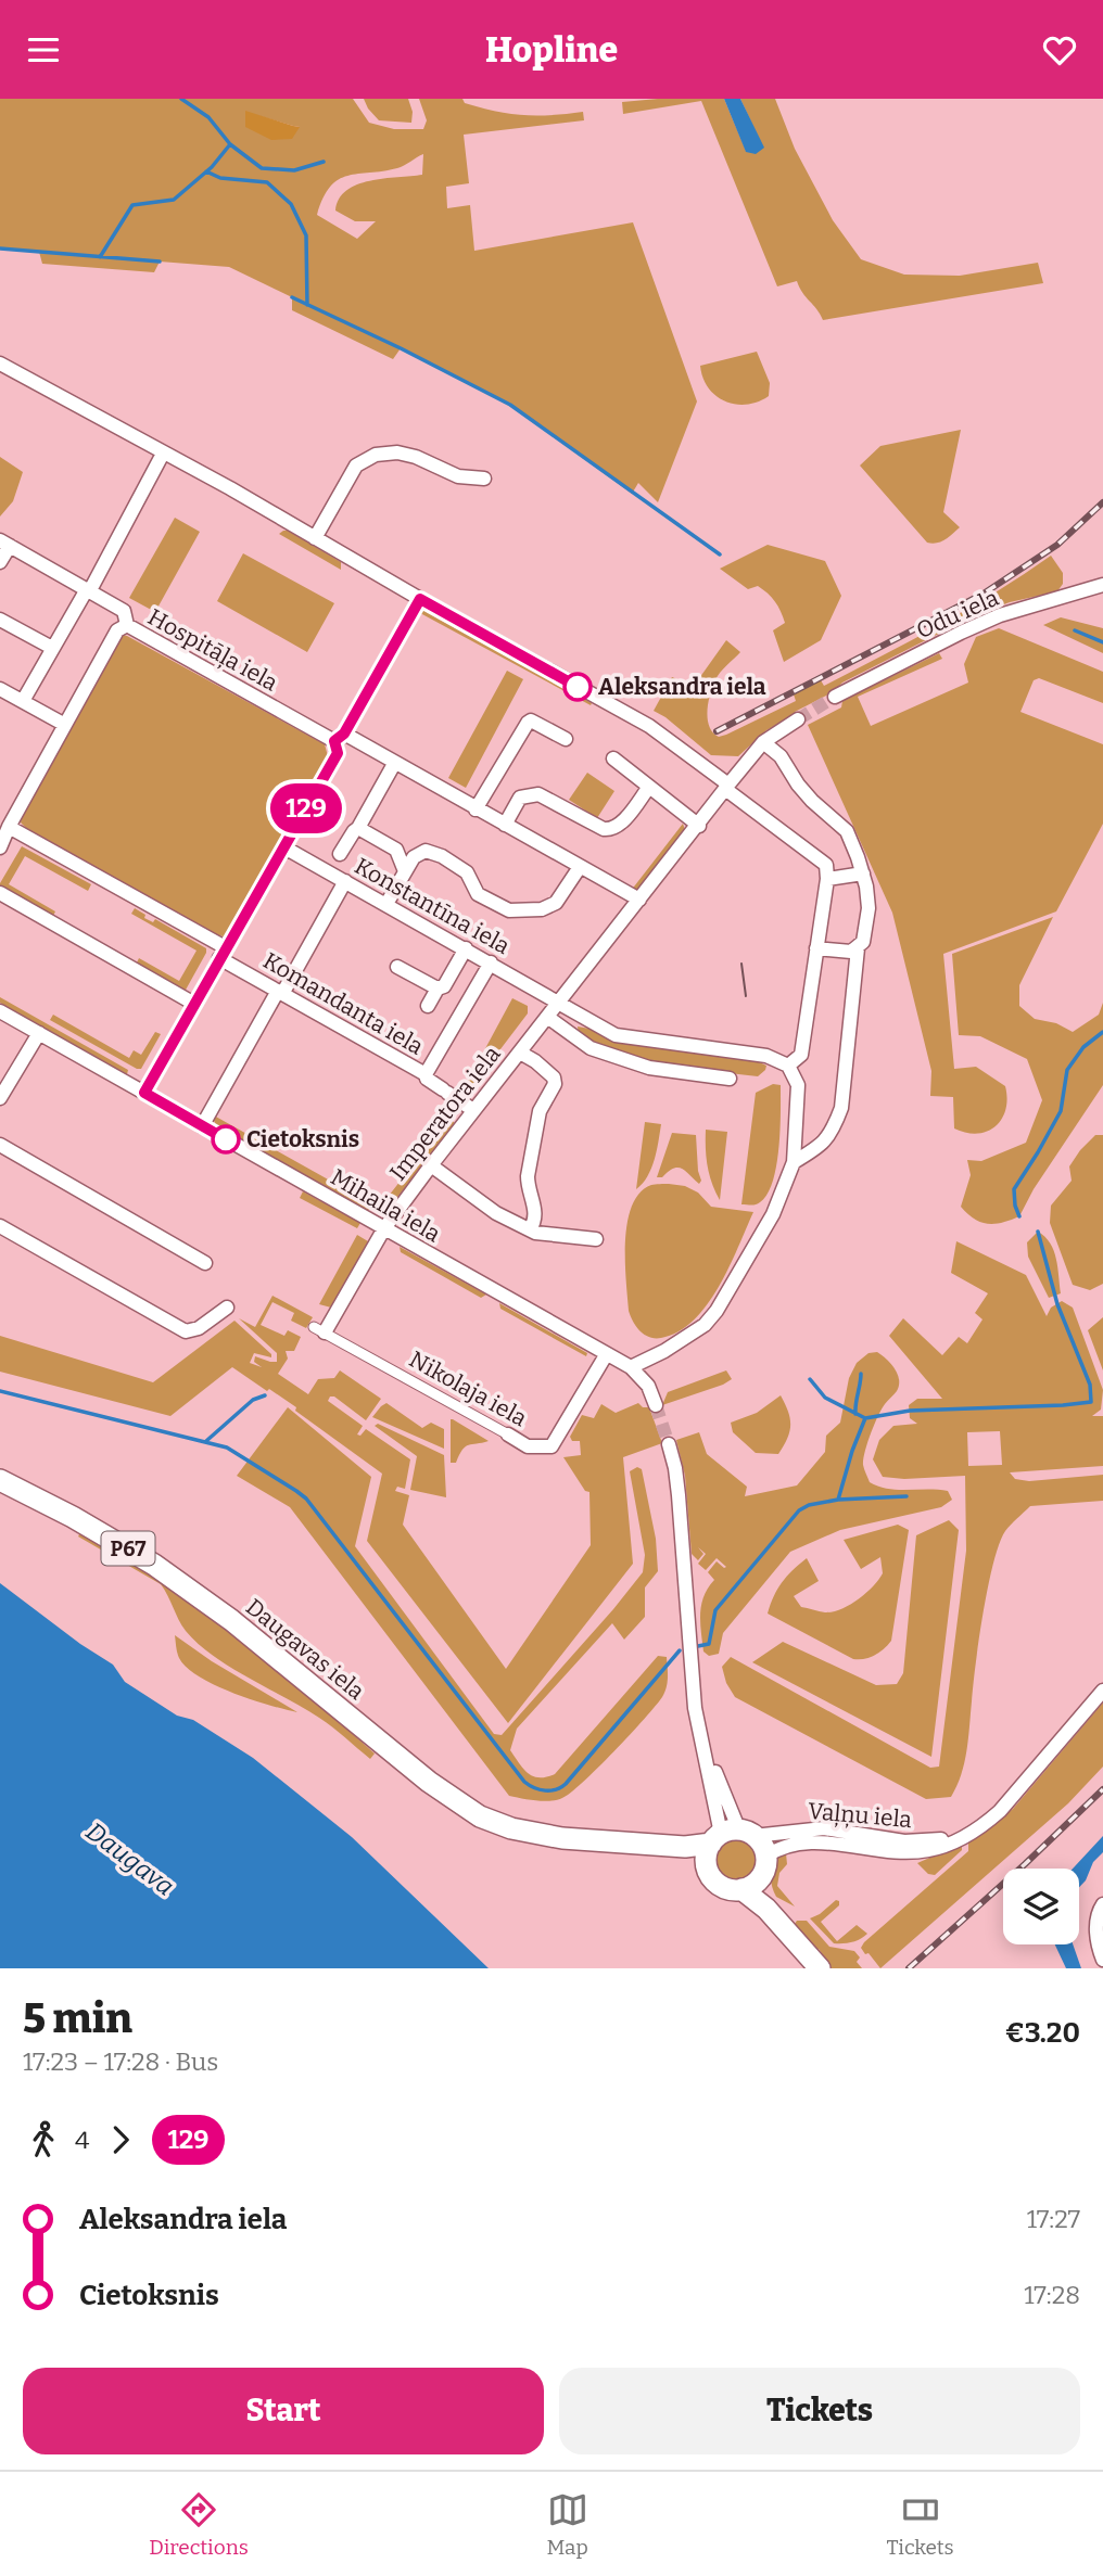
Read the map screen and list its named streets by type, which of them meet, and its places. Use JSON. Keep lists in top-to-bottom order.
{
  "streets": {
    "main road": ["P67", "Daugavas iela"],
    "street": [
      "Odu iela",
      "Hospitāļa iela",
      "Konstantīna iela",
      "Komandanta iela",
      "Imperatora iela",
      "Mihaila iela",
      "Nikolaja iela",
      "Vaļņu iela"
    ]
  },
  "crossings": [
    ["Hospitāļa iela", "Imperatora iela"],
    ["Konstantīna iela", "Imperatora iela"],
    ["Komandanta iela", "Imperatora iela"],
    ["Imperatora iela", "Mihaila iela"],
    ["Imperatora iela", "Nikolaja iela"],
    ["Mihaila iela", "Nikolaja iela"],
    ["P67", "Daugavas iela"],
    ["P67", "Vaļņu iela"],
    ["Daugavas iela", "Vaļņu iela"]
  ],
  "water": ["Daugava"],
  "places": ["Aleksandra iela", "Cietoksnis"],
  "lines": ["bus line 129"],
  "page": {
    "header": "Hopline",
    "on_map": "129",
    "heading": ["5 min", "17:23 – 17:28 · Bus", "€3.20"],
    "legs": ["4", "129"],
    "list": [
      {
        "name": "Aleksandra iela",
        "value": "17:27"
      },
      {
        "name": "Cietoksnis",
        "value": "17:28"
      }
    ],
    "buttons": ["Start", "Tickets"],
    "tabs": ["Directions", "Map", "Tickets"]
  }
}
